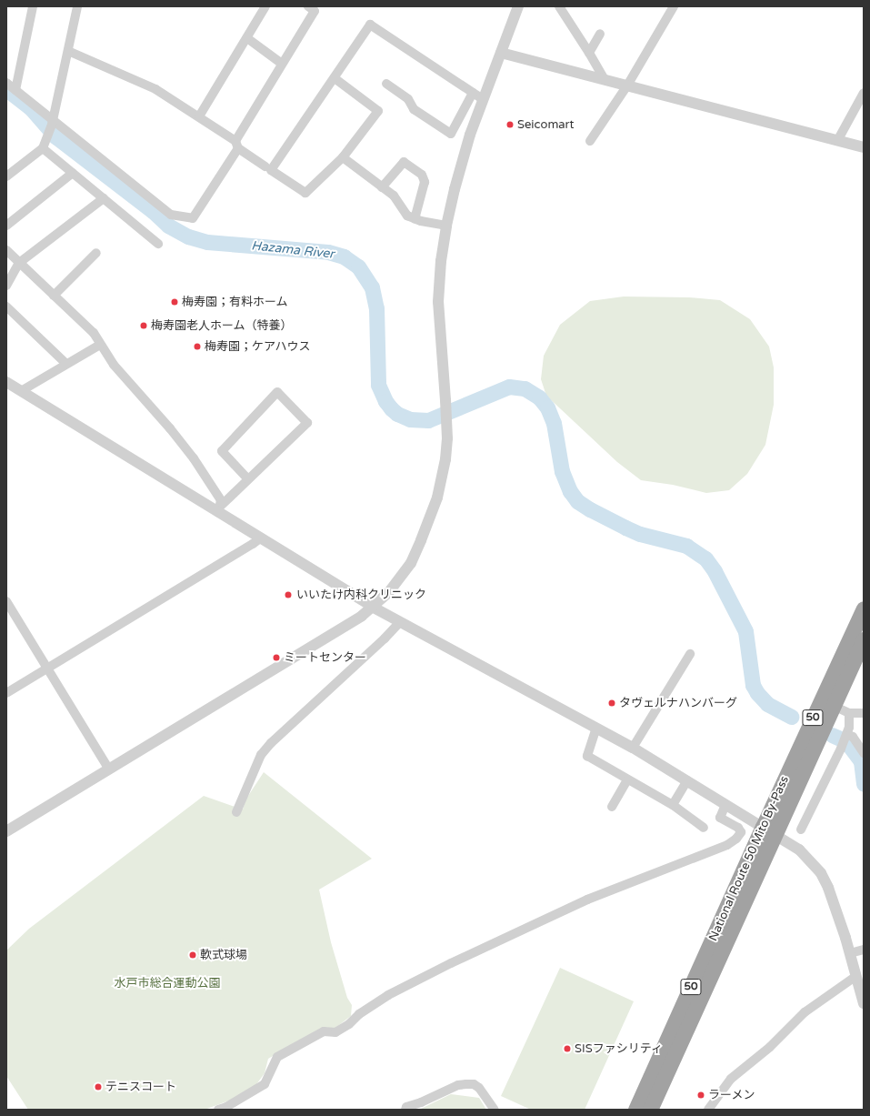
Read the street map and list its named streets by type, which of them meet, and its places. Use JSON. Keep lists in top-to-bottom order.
{
  "streets": {
    "highway": ["50", "National Route 50 Mito By-Pass"]
  },
  "water": ["Hazama River"],
  "parks": ["水戸市総合運動公園"],
  "places": [
    "Seicomart",
    "梅寿園；有料ホーム",
    "梅寿園老人ホーム（特養）",
    "梅寿園；ケアハウス",
    "いいたけ内科クリニック",
    "ミートセンター",
    "タヴェルナハンバーグ",
    "軟式球場",
    "SISファシリティ",
    "テニスコート",
    "ラーメン"
  ]
}
